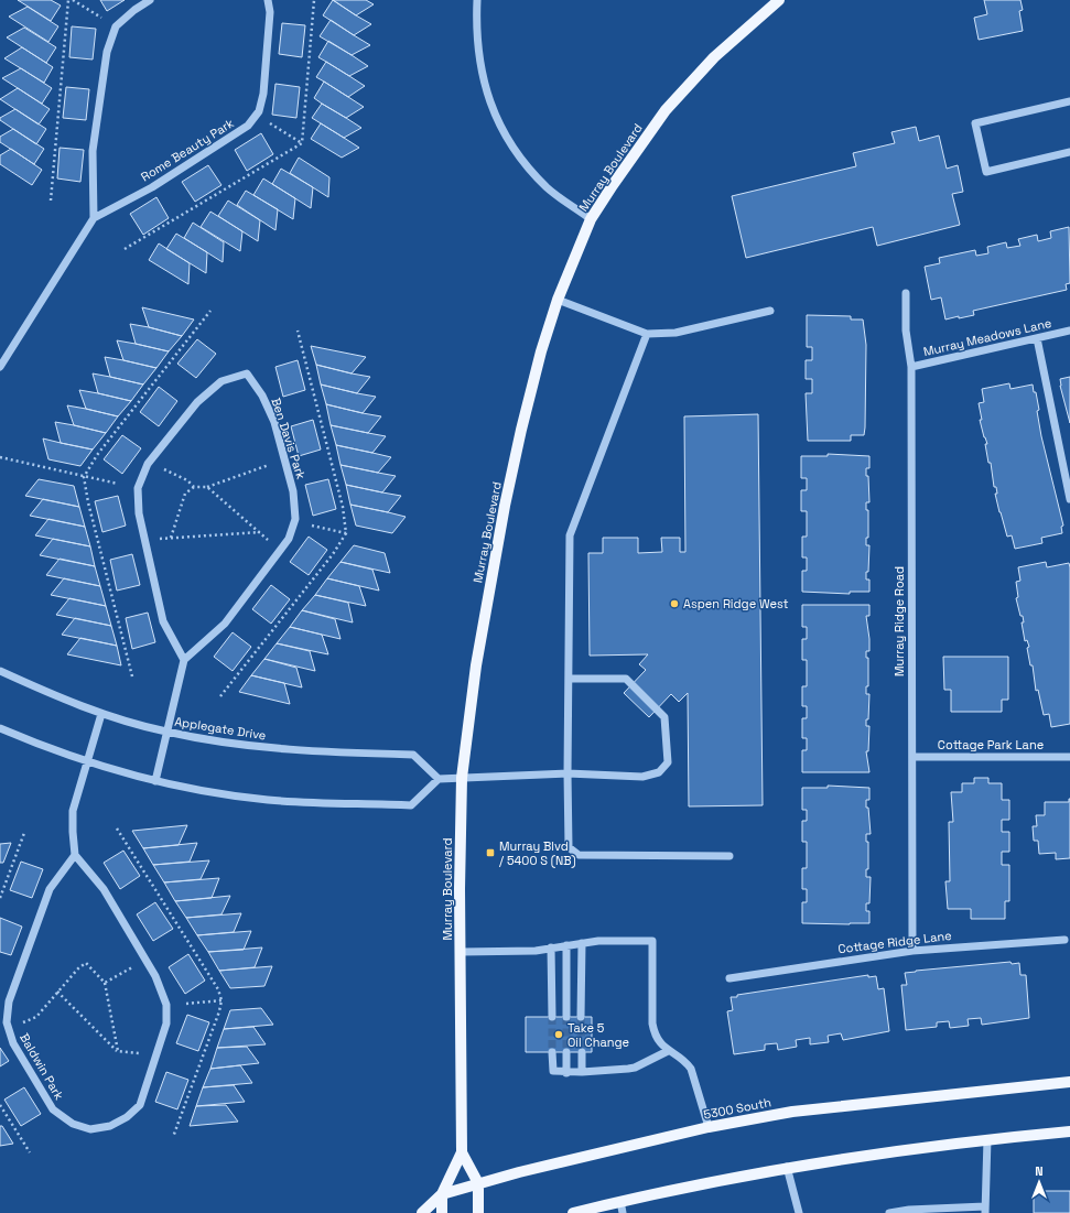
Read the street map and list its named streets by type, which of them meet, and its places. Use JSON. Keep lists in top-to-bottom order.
{
  "streets": {
    "main road": ["Murray Boulevard", "5300 South"],
    "street": [
      "Rome Beauty Park",
      "Murray Meadows Lane",
      "Ben Davis Park",
      "Murray Ridge Road",
      "Applegate Drive",
      "Cottage Park Lane",
      "Cottage Ridge Lane",
      "Baldwin Park"
    ]
  },
  "crossings": [
    ["Murray Boulevard", "5300 South"],
    ["Murray Meadows Lane", "Murray Ridge Road"],
    ["Murray Ridge Road", "Cottage Park Lane"],
    ["Murray Ridge Road", "Cottage Ridge Lane"]
  ],
  "places": {
    "other": ["Aspen Ridge West", "Take 5 Oil Change"],
    "transit": ["Murray Blvd / 5400 S (NB)"]
  },
  "north": "top"
}
